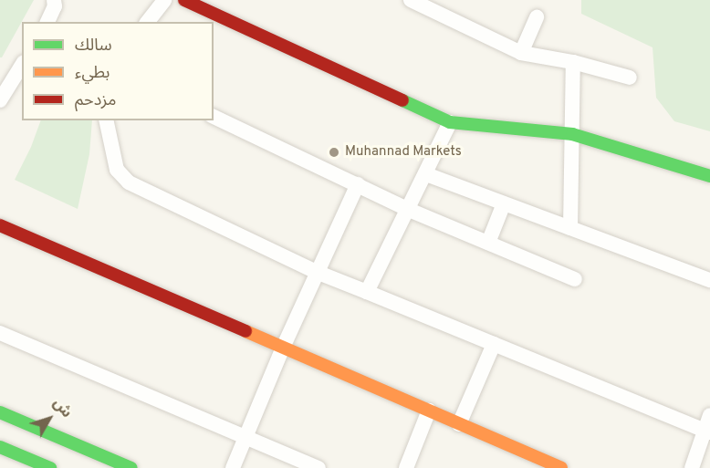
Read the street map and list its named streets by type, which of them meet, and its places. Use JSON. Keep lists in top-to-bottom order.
{
  "places": ["Muhannad Markets"],
  "legend": ["سالك", "بطيء", "مزدحم"],
  "north": "top right"
}
